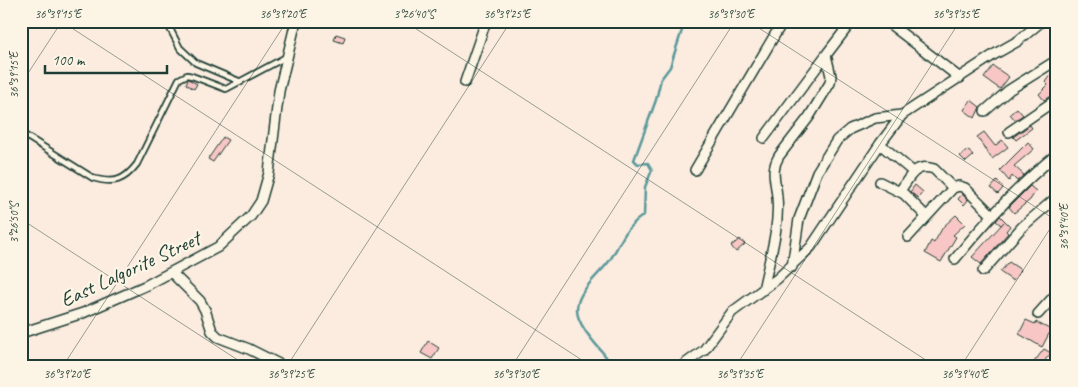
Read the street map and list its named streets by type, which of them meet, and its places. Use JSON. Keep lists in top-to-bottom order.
{
  "streets": {
    "street": ["East Lalgorite Street"]
  },
  "scale_bar": "100 m",
  "coordinates": [
    "36°39'15\"E",
    "36°39'20\"E",
    "3°26'40\"S",
    "36°39'25\"E",
    "36°39'30\"E",
    "36°39'35\"E",
    "3°26'50\"S",
    "36°39'40\"E"
  ]
}
